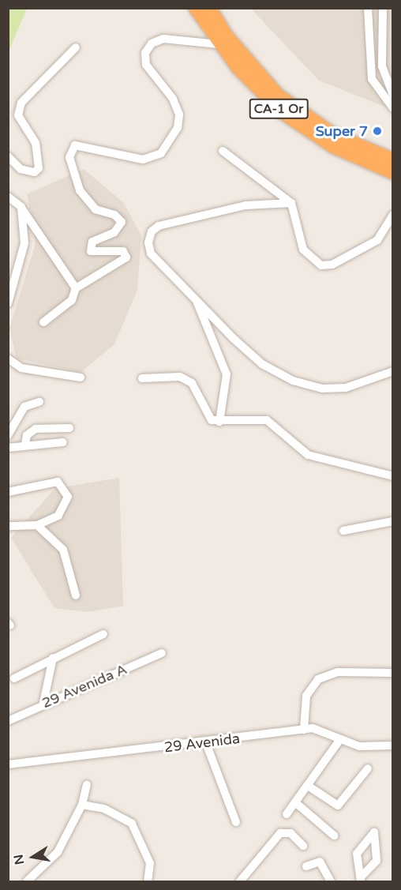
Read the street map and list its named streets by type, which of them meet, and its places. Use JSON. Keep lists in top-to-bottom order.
{
  "streets": {
    "highway": ["CA-1 Or"],
    "street": ["29 Avenida A", "29 Avenida"]
  },
  "places": ["Super 7"],
  "north": "left"
}
